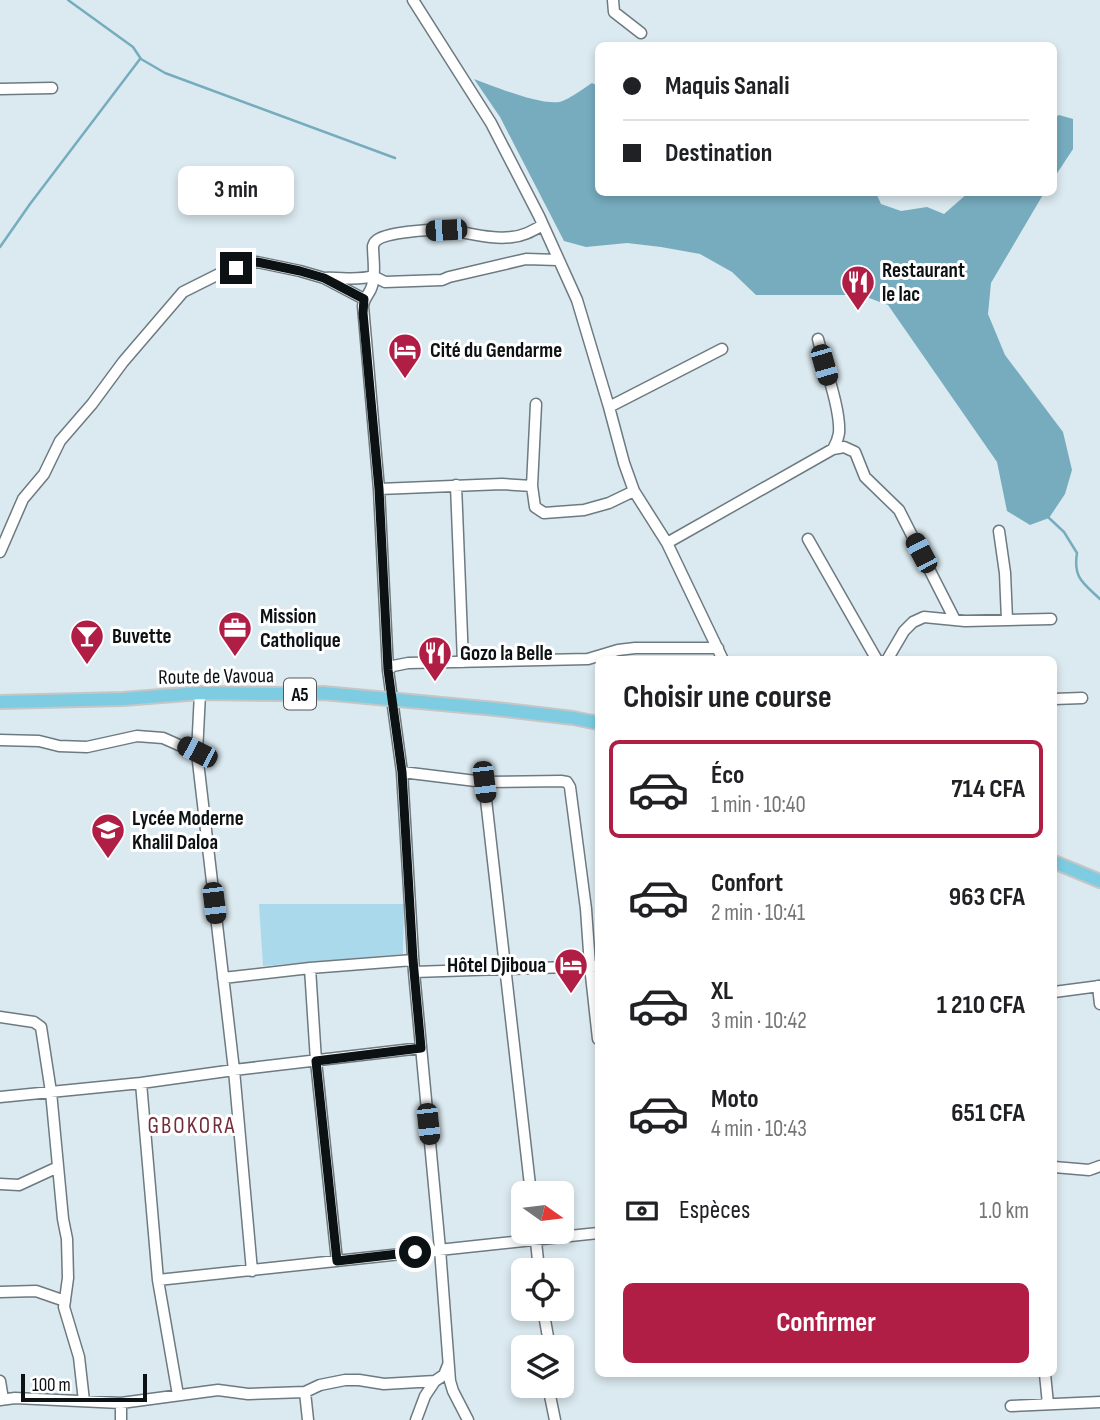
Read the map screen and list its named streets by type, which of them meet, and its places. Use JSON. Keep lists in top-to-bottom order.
{
  "streets": {
    "main road": ["Route de Vavoua", "A5"]
  },
  "districts": ["GBOKORA"],
  "places": {
    "restaurant": ["Restaurant le lac", "Gozo la Belle"],
    "hotel": ["Cité du Gendarme", "Hôtel Djiboua"],
    "office": ["Mission Catholique"],
    "bar": ["Buvette"],
    "school or university": ["Lycée Moderne Khalil Daloa"]
  },
  "scale_bar": "100 m",
  "north": "right",
  "page": {
    "banner": ["Maquis Sanali", "Destination"],
    "bubble": "3 min",
    "heading": "Choisir une course",
    "list": [
      {
        "name": "Éco",
        "note": "1 min · 10:40",
        "value": "714 CFA"
      },
      {
        "name": "Confort",
        "note": "2 min · 10:41",
        "value": "963 CFA"
      },
      {
        "name": "XL",
        "note": "3 min · 10:42",
        "value": "1 210 CFA"
      },
      {
        "name": "Moto",
        "note": "4 min · 10:43",
        "value": "651 CFA"
      }
    ],
    "pay": ["Espèces", "1.0 km"],
    "buttons": "Confirmer",
    "scale": "100 m"
  }
}
